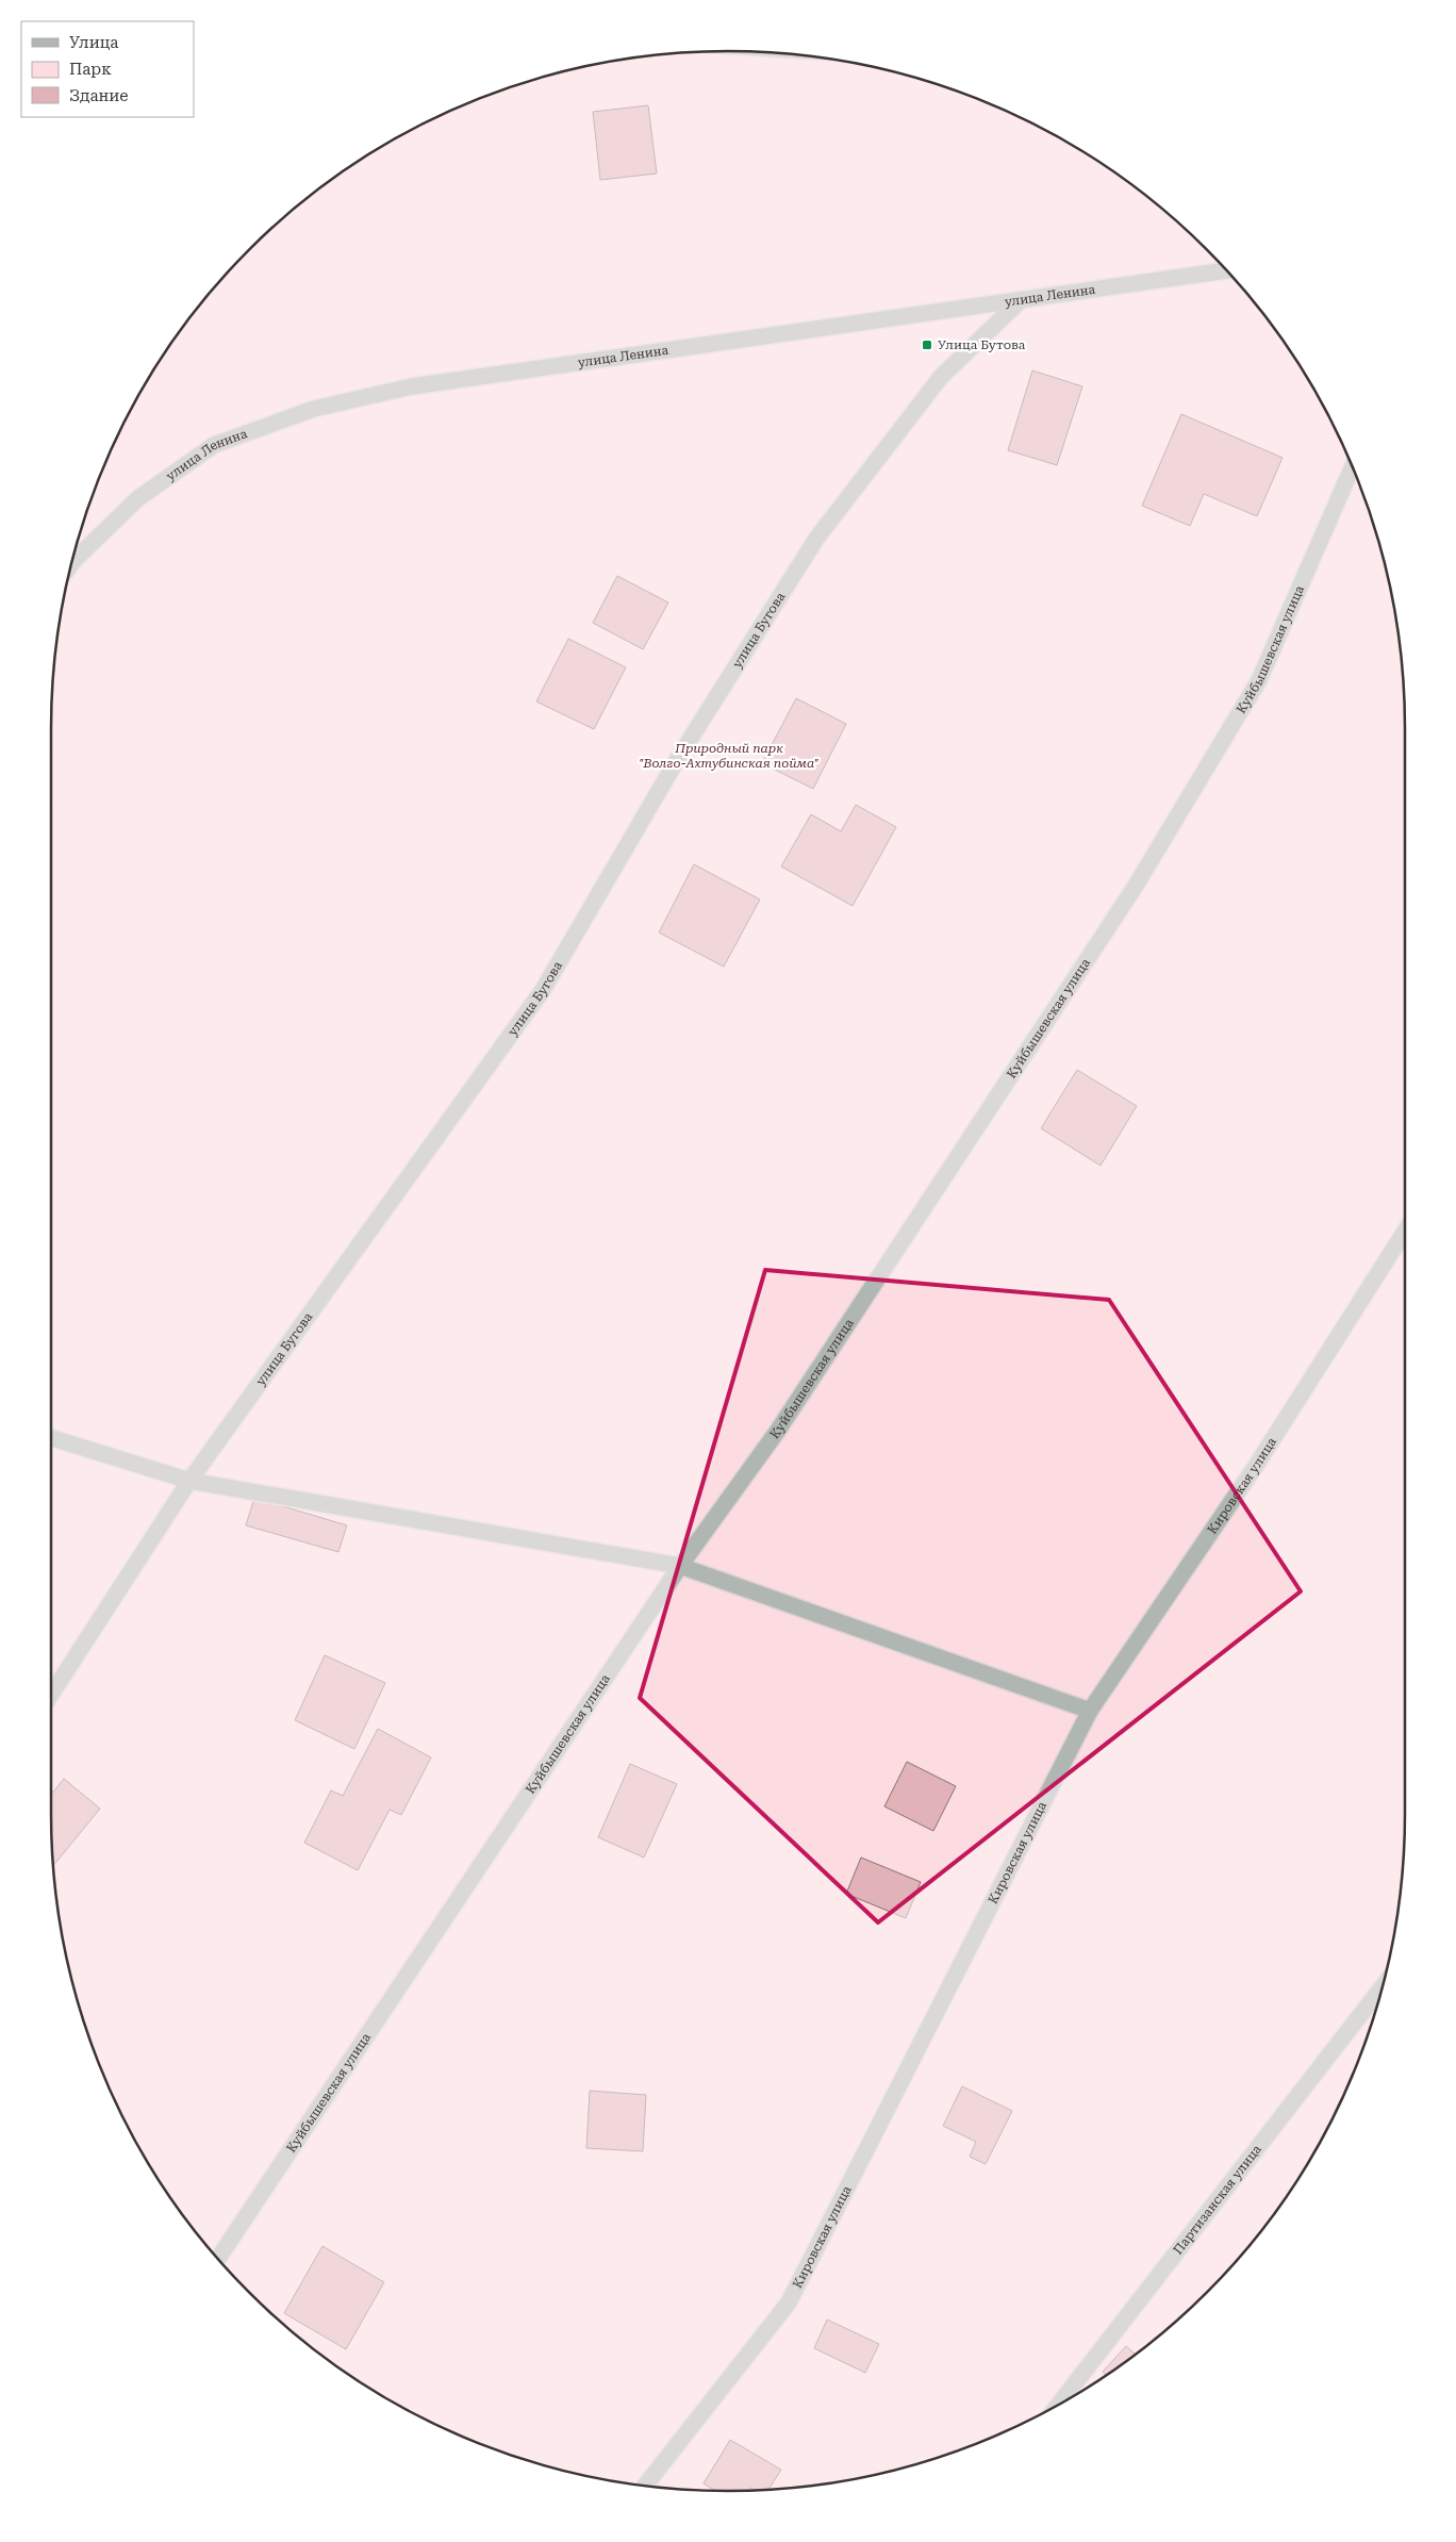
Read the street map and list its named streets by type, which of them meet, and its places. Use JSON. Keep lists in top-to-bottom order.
{
  "streets": {
    "street": [
      "улица Ленина",
      "улица Бугова",
      "Куйбышевская улица",
      "Кировская улица",
      "Партизанская улица"
    ]
  },
  "crossings": [
    ["улица Ленина", "улица Бугова"]
  ],
  "parks": ["Природный парк \"Волго-Ахтубинская пойма\""],
  "places": {
    "transit": ["Улица Бутова"]
  },
  "legend": ["Улица", "Парк", "Здание"]
}
